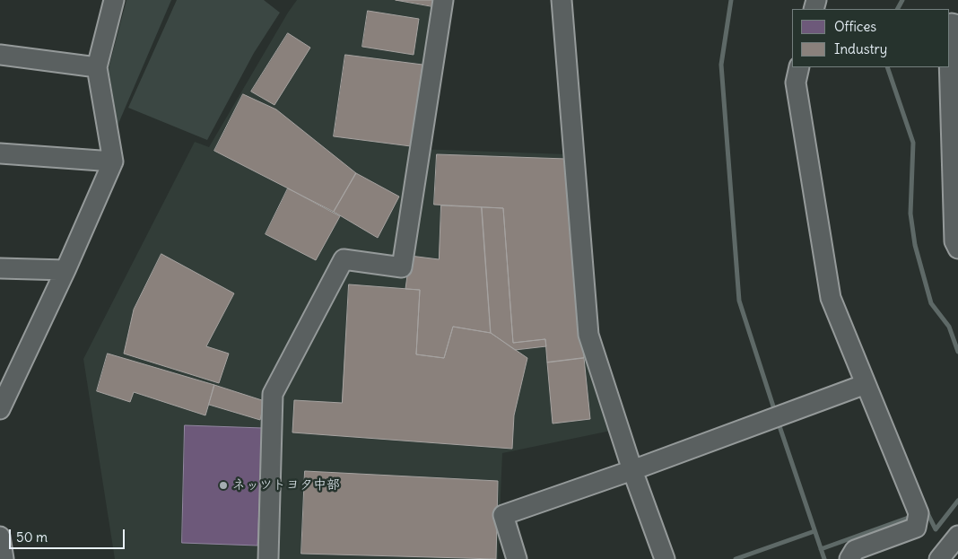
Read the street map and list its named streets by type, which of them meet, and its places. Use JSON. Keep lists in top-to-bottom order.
{
  "places": ["ネッツトヨタ中部"],
  "legend": ["Offices", "Industry"],
  "scale_bar": "50 m"
}
